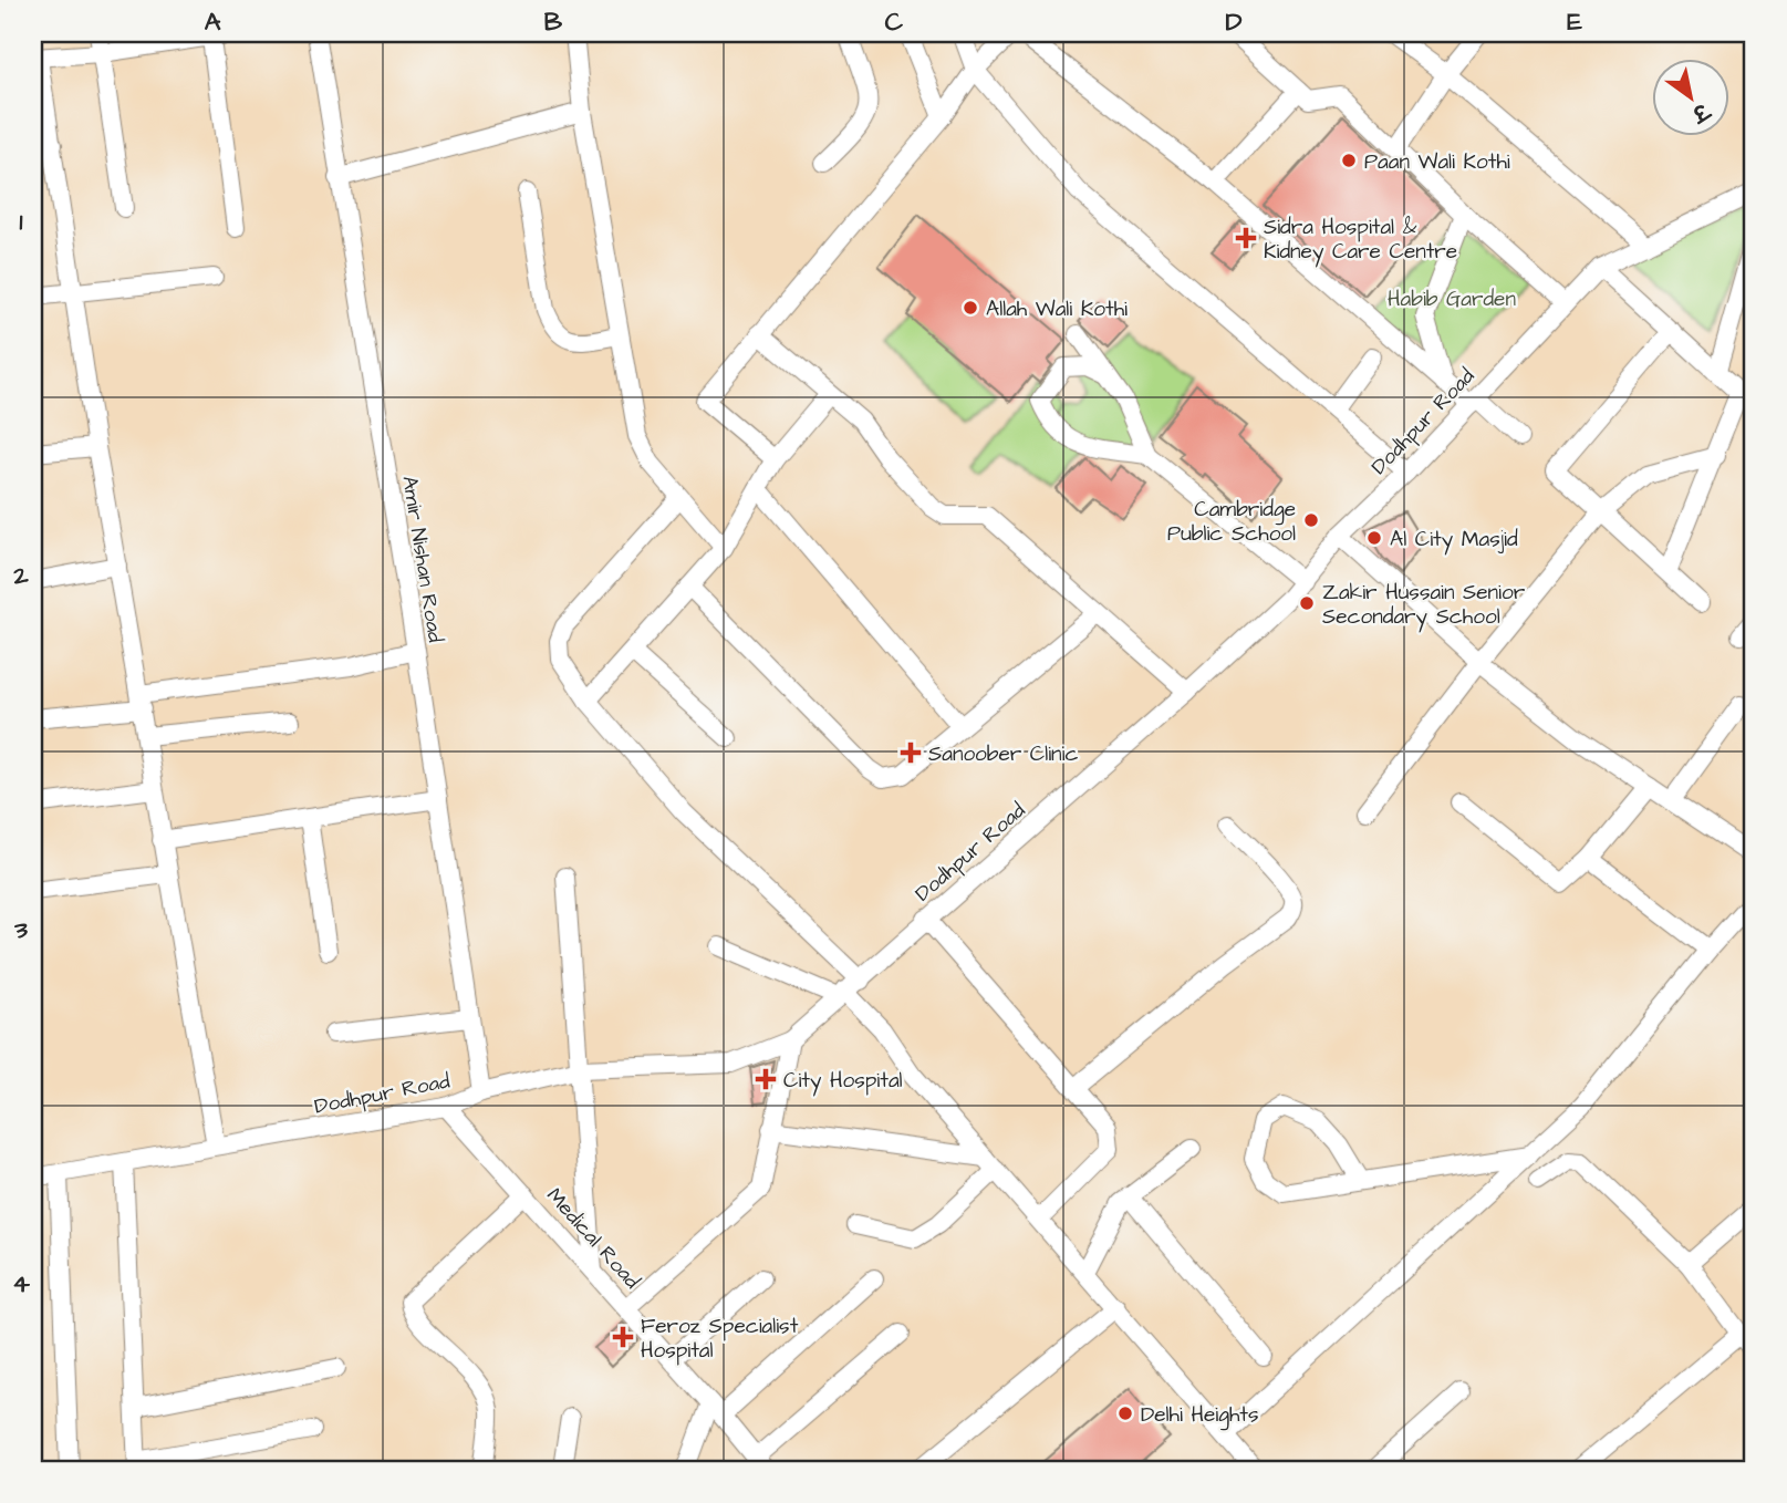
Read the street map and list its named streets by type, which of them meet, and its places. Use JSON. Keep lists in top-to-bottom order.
{
  "streets": {
    "street": ["Dodhpur Road", "Amir Nishan Road", "Medical Road"]
  },
  "crossings": [
    ["Dodhpur Road", "Amir Nishan Road"],
    ["Dodhpur Road", "Medical Road"]
  ],
  "parks": ["Habib Garden"],
  "places": {
    "other": [
      "Paan Wali Kothi",
      "Allah Wali Kothi",
      "Cambridge Public School",
      "Al City Masjid",
      "Zakir Hussain Senior Secondary School",
      "Delhi Heights"
    ],
    "health": [
      "Sidra Hospital & Kidney Care Centre",
      "Sanoober Clinic",
      "City Hospital",
      "Feroz Specialist Hospital"
    ]
  },
  "north": "bottom right",
  "grid": {
    "columns": [
      "A",
      "B",
      "C",
      "D",
      "E"
    ],
    "rows": [
      "1",
      "2",
      "3",
      "4"
    ]
  }
}
